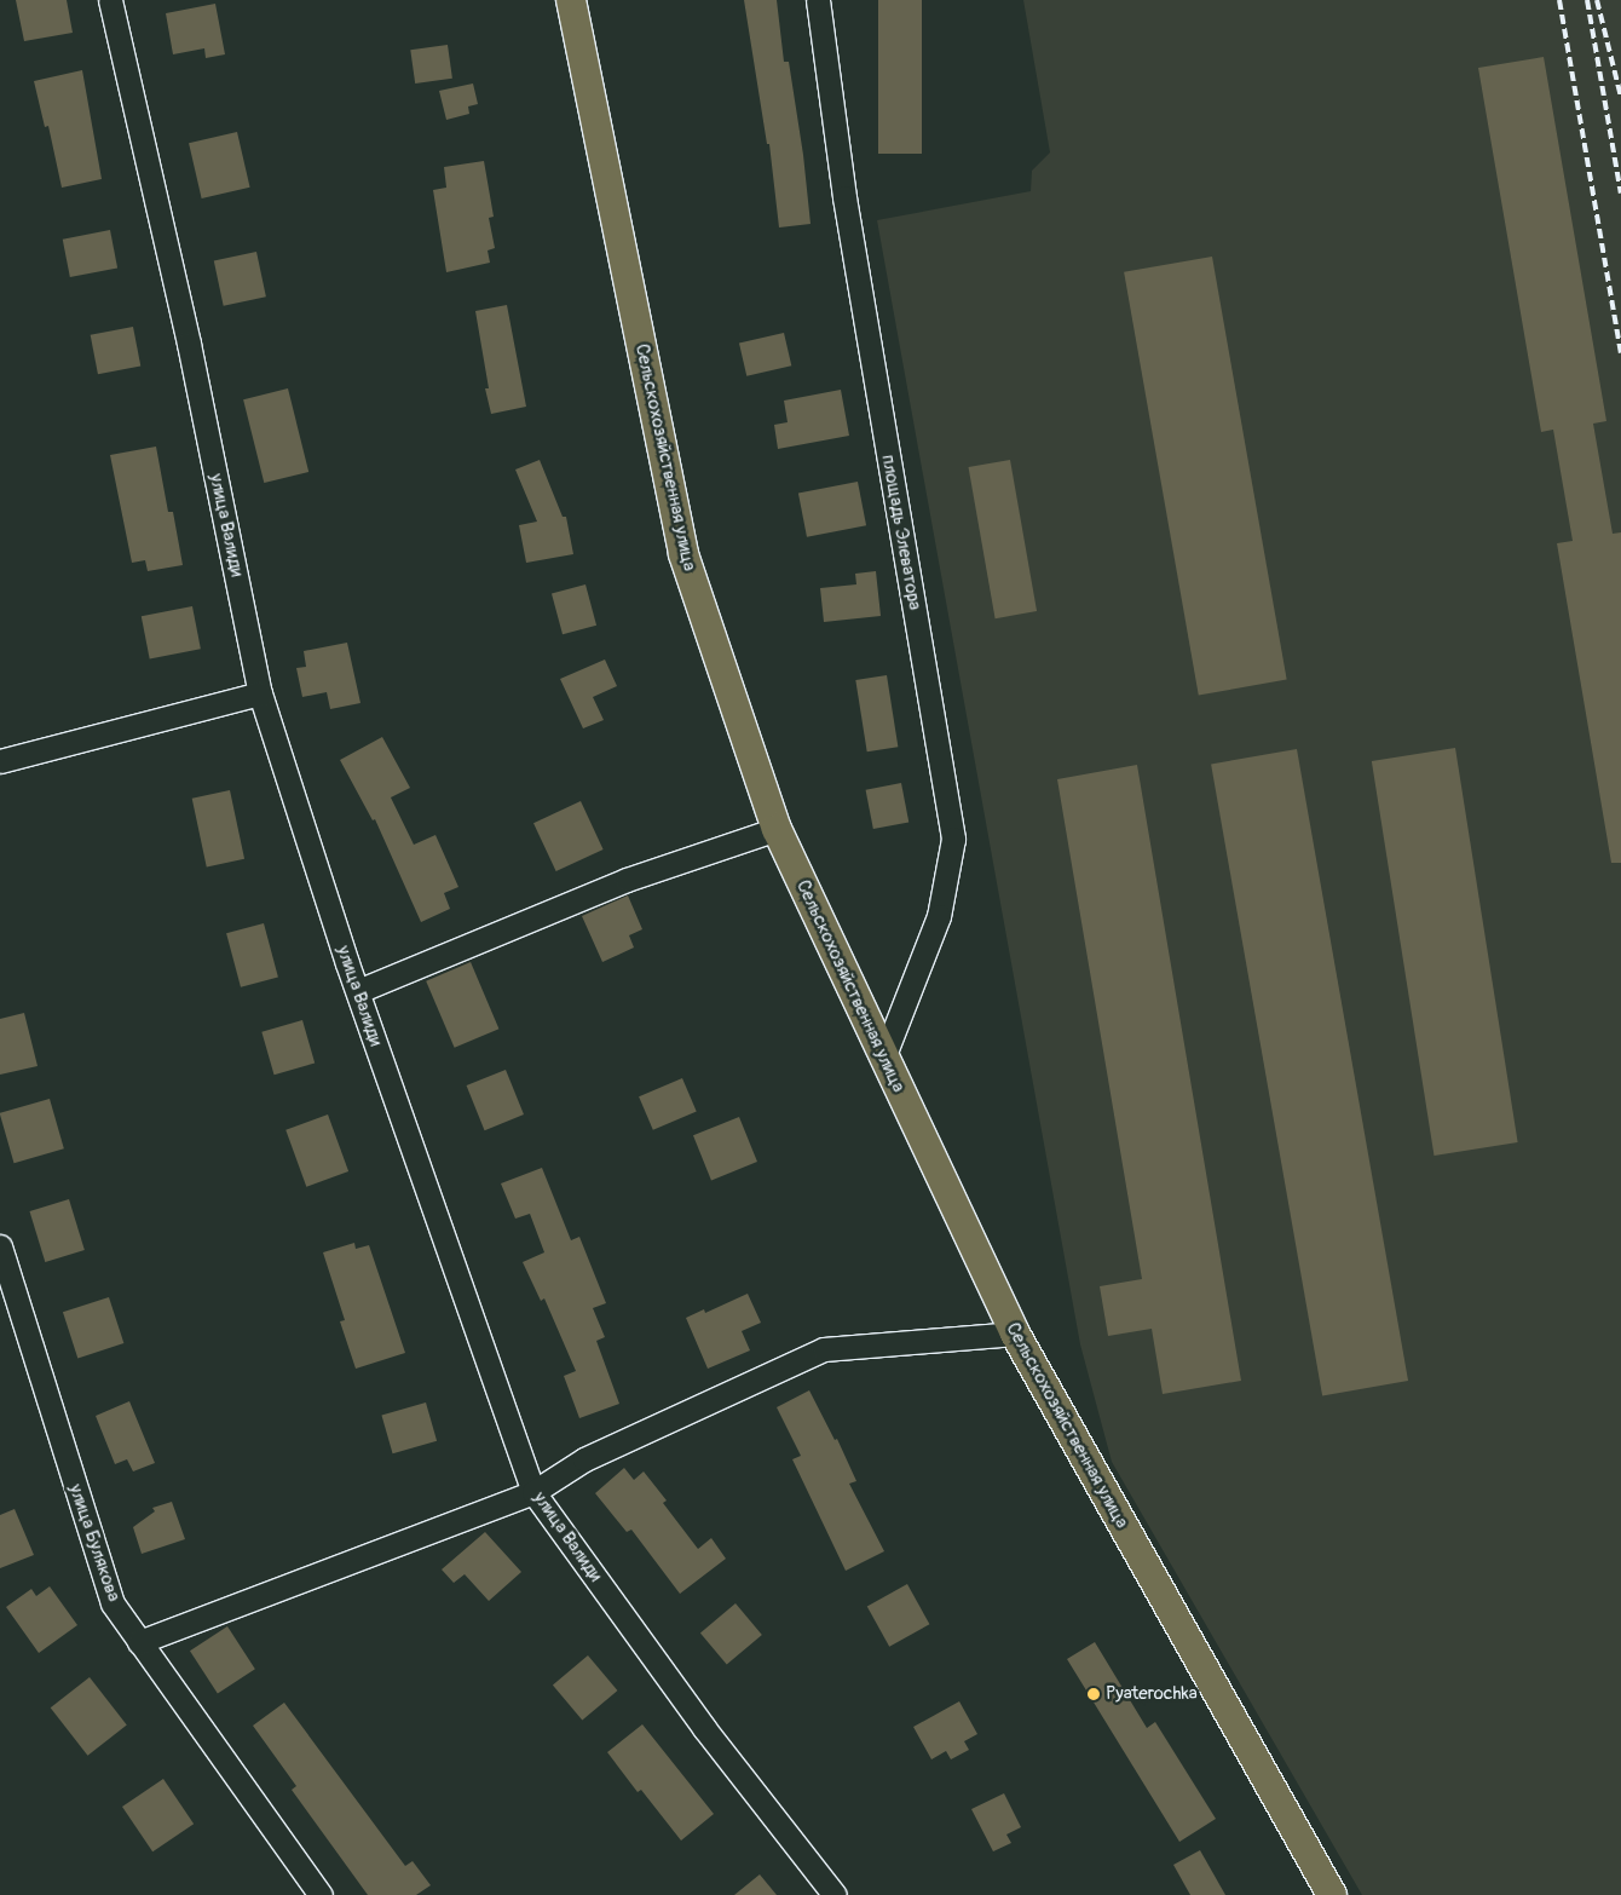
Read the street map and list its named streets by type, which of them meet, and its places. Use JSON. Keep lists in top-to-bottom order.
{
  "streets": {
    "main road": ["Сельскохозяйственная улица"],
    "street": ["улица Валиди", "площадь Элеватора", "улица Булякова"]
  },
  "crossings": [
    ["Сельскохозяйственная улица", "площадь Элеватора"]
  ],
  "places": ["Pyaterochka"]
}
